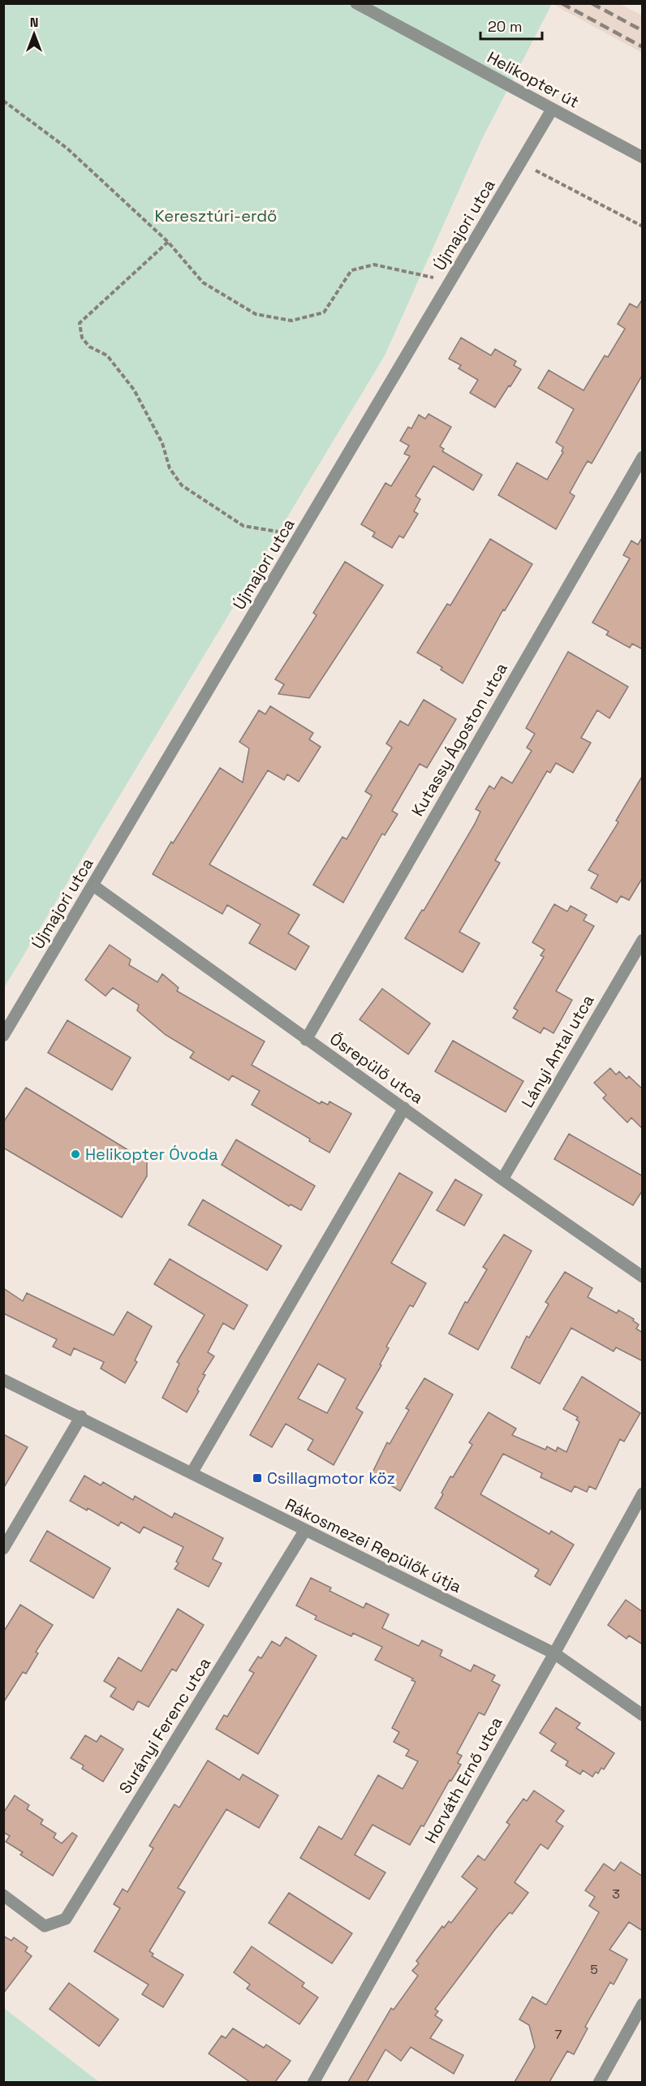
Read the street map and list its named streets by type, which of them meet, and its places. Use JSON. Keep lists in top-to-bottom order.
{
  "streets": {
    "street": [
      "Helikopter út",
      "Újmajori utca",
      "Kutassy Ágoston utca",
      "Lányi Antal utca",
      "Ősrepülő utca",
      "Rákosmezei Repülők útja",
      "Surányi Ferenc utca",
      "Horváth Ernő utca"
    ]
  },
  "crossings": [
    ["Helikopter út", "Újmajori utca"],
    ["Újmajori utca", "Ősrepülő utca"],
    ["Kutassy Ágoston utca", "Ősrepülő utca"],
    ["Lányi Antal utca", "Ősrepülő utca"],
    ["Rákosmezei Repülők útja", "Surányi Ferenc utca"],
    ["Rákosmezei Repülők útja", "Horváth Ernő utca"]
  ],
  "parks": ["Keresztúri-erdő"],
  "places": {
    "other": ["Helikopter Óvoda"],
    "transit": ["Csillagmotor köz"]
  },
  "house_numbers": ["3", "5", "7"],
  "scale_bar": "20 m",
  "north": "top"
}
